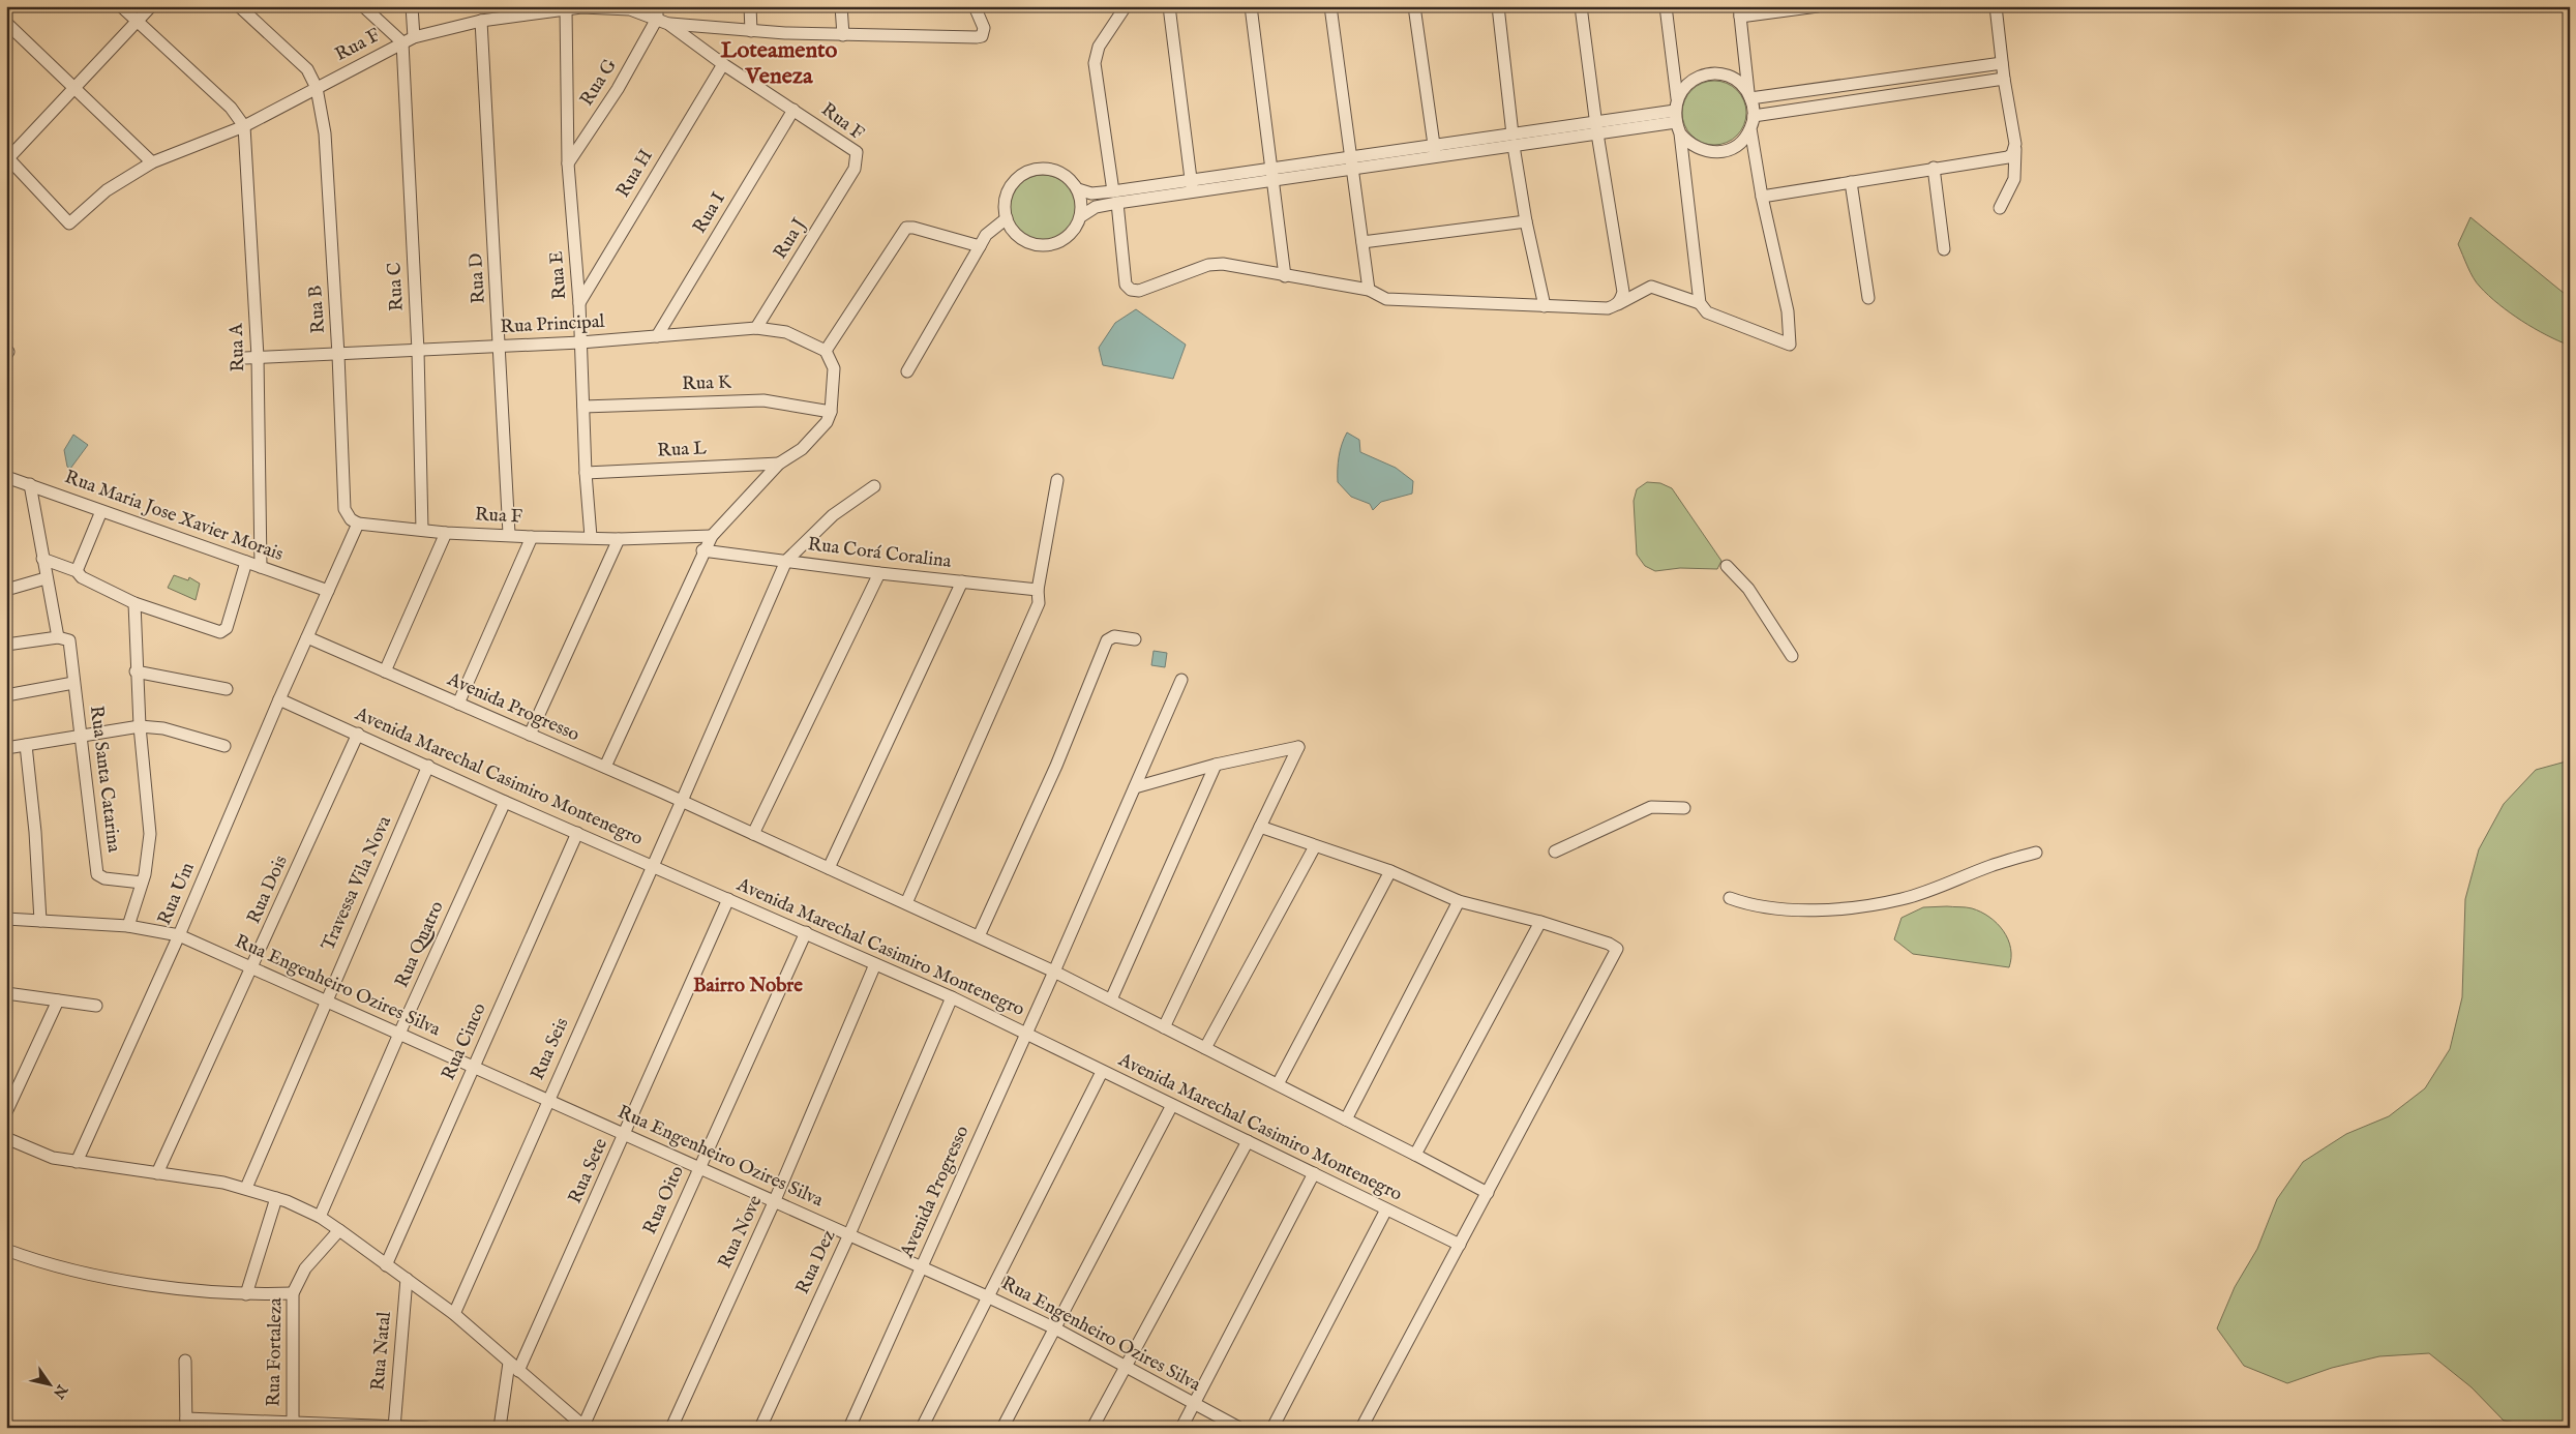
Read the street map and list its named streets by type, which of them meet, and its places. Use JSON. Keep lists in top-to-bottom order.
{
  "streets": {
    "street": [
      "Rua F",
      "Rua G",
      "Rua H",
      "Rua I",
      "Rua J",
      "Rua E",
      "Rua D",
      "Rua C",
      "Rua B",
      "Rua Principal",
      "Rua A",
      "Rua K",
      "Rua L",
      "Rua Maria Jose Xavier Morais",
      "Rua Corá Coralina",
      "Avenida Progresso",
      "Avenida Marechal Casimiro Montenegro",
      "Rua Santa Catarina",
      "Travessa Vila Nova",
      "Rua Dois",
      "Rua Um",
      "Rua Quatro",
      "Rua Engenheiro Ozires Silva",
      "Rua Cinco",
      "Rua Seis",
      "Rua Sete",
      "Rua Oito",
      "Rua Nove",
      "Rua Dez",
      "Rua Natal",
      "Rua Fortaleza"
    ]
  },
  "crossings": [
    ["Rua F", "Rua G"],
    ["Rua F", "Rua H"],
    ["Rua F", "Rua I"],
    ["Rua F", "Rua J"],
    ["Rua F", "Rua E"],
    ["Rua F", "Rua D"],
    ["Rua F", "Rua C"],
    ["Rua F", "Rua B"],
    ["Rua F", "Rua A"],
    ["Rua G", "Rua E"],
    ["Rua H", "Rua E"],
    ["Rua I", "Rua Principal"],
    ["Rua J", "Rua Principal"],
    ["Rua E", "Rua Principal"],
    ["Rua E", "Rua K"],
    ["Rua E", "Rua L"],
    ["Rua D", "Rua Principal"],
    ["Rua C", "Rua Principal"],
    ["Rua B", "Rua Principal"],
    ["Rua Principal", "Rua A"],
    ["Rua A", "Rua Maria Jose Xavier Morais"],
    ["Rua Maria Jose Xavier Morais", "Rua Um"],
    ["Rua Corá Coralina", "Rua Seis"],
    ["Avenida Progresso", "Avenida Marechal Casimiro Montenegro"],
    ["Avenida Progresso", "Rua Um"],
    ["Avenida Progresso", "Rua Engenheiro Ozires Silva"],
    ["Avenida Progresso", "Rua Seis"],
    ["Avenida Marechal Casimiro Montenegro", "Travessa Vila Nova"],
    ["Avenida Marechal Casimiro Montenegro", "Rua Dois"],
    ["Avenida Marechal Casimiro Montenegro", "Rua Um"],
    ["Avenida Marechal Casimiro Montenegro", "Rua Quatro"],
    ["Avenida Marechal Casimiro Montenegro", "Rua Cinco"],
    ["Avenida Marechal Casimiro Montenegro", "Rua Seis"],
    ["Avenida Marechal Casimiro Montenegro", "Rua Sete"],
    ["Avenida Marechal Casimiro Montenegro", "Rua Oito"],
    ["Avenida Marechal Casimiro Montenegro", "Rua Nove"],
    ["Avenida Marechal Casimiro Montenegro", "Rua Dez"],
    ["Travessa Vila Nova", "Rua Engenheiro Ozires Silva"],
    ["Rua Dois", "Rua Engenheiro Ozires Silva"],
    ["Rua Um", "Rua Engenheiro Ozires Silva"],
    ["Rua Quatro", "Rua Engenheiro Ozires Silva"],
    ["Rua Engenheiro Ozires Silva", "Rua Cinco"],
    ["Rua Engenheiro Ozires Silva", "Rua Seis"],
    ["Rua Engenheiro Ozires Silva", "Rua Sete"],
    ["Rua Engenheiro Ozires Silva", "Rua Oito"],
    ["Rua Engenheiro Ozires Silva", "Rua Nove"],
    ["Rua Engenheiro Ozires Silva", "Rua Dez"]
  ],
  "districts": ["Loteamento Veneza", "Bairro Nobre"],
  "north": "bottom right"
}
